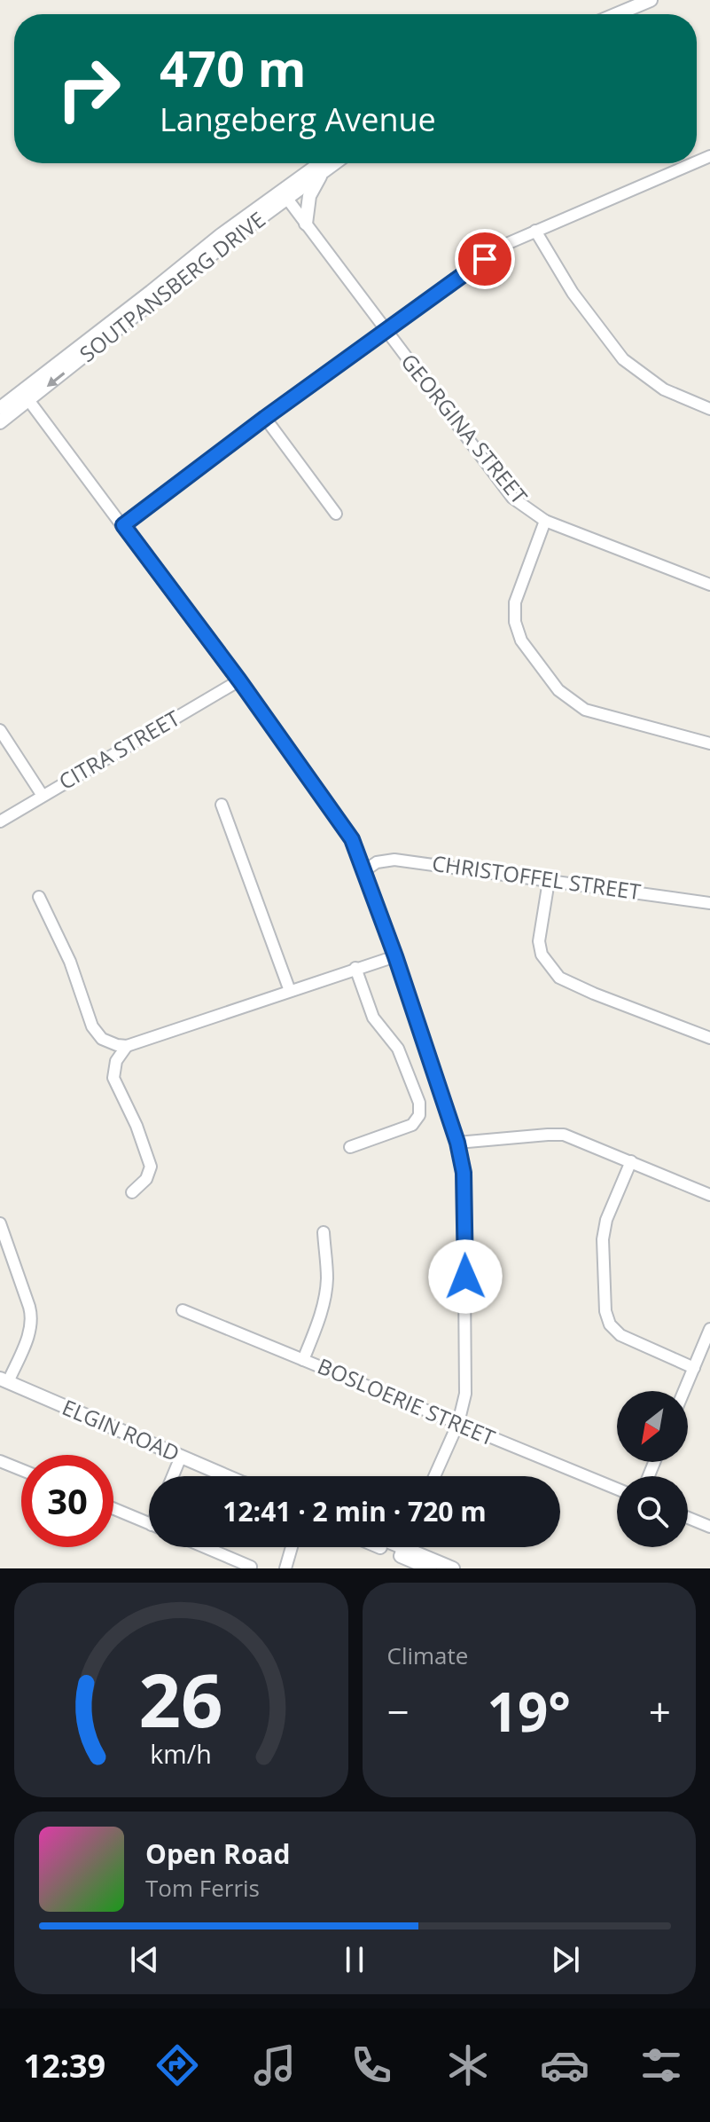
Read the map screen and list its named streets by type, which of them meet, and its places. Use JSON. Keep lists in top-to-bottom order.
{
  "streets": {
    "street": [
      "SOUTPANSBERG DRIVE",
      "GEORGINA STREET",
      "CITRA STREET",
      "CHRISTOFFEL STREET",
      "BOSLOERIE STREET",
      "ELGIN ROAD"
    ]
  },
  "crossings": [
    ["SOUTPANSBERG DRIVE", "GEORGINA STREET"]
  ],
  "north": "bottom left",
  "page": {
    "turn": ["470 m", "Langeberg Avenue"],
    "limit": "30",
    "trip": "12:41 · 2 min · 720 m",
    "tile": "Climate",
    "heat": ["−", "19°", "+"],
    "song": ["Open Road", "Tom Ferris"],
    "tabs": "12:39",
    "gauge": ["26", "km/h"]
  }
}
